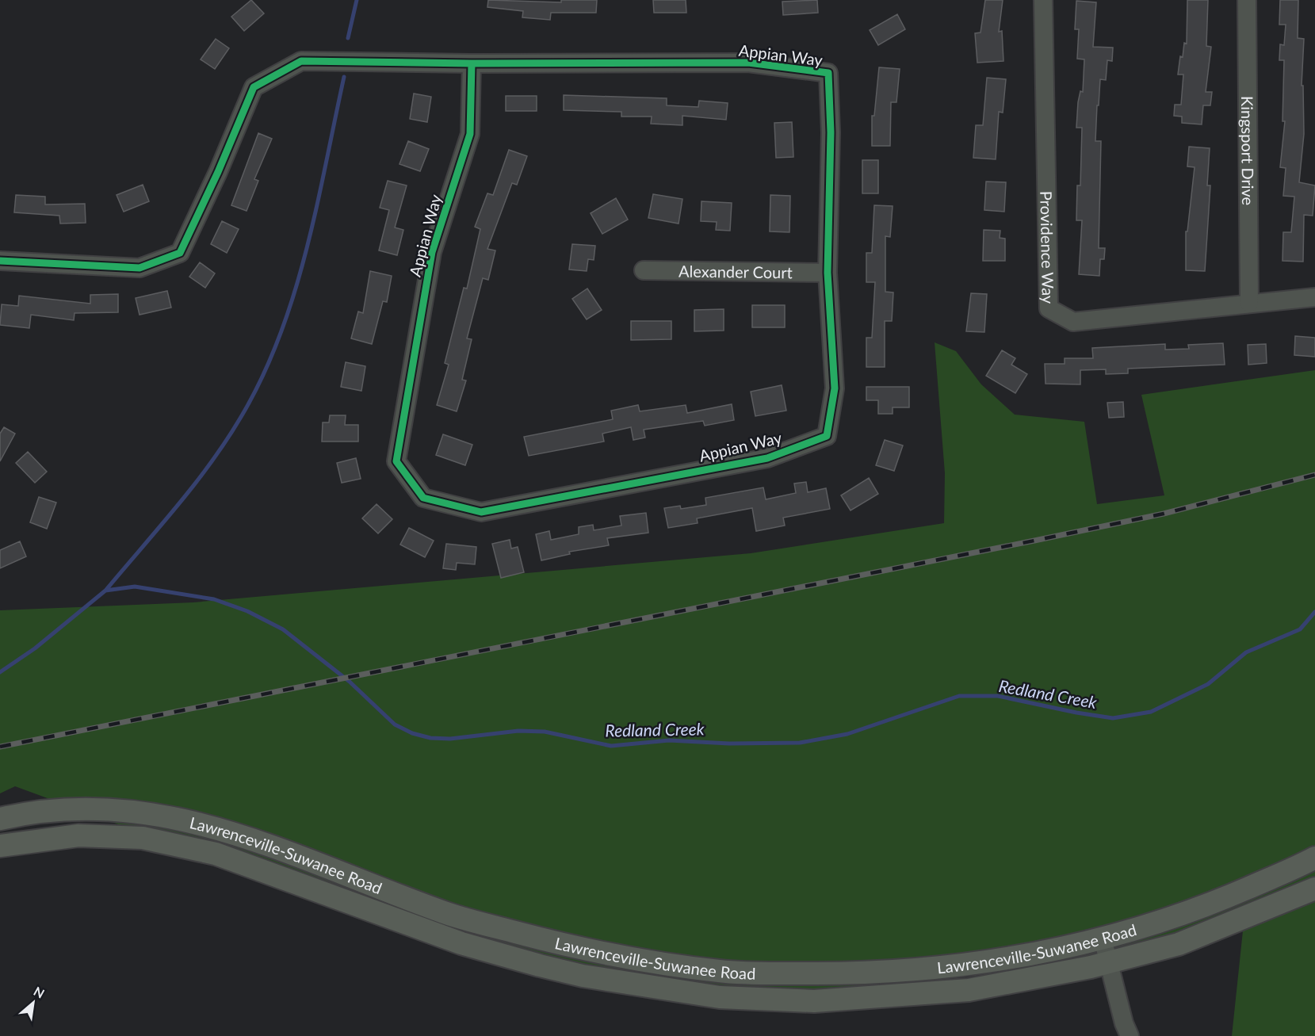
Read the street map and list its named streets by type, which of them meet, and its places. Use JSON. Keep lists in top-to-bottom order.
{
  "streets": {
    "main road": ["Lawrenceville-Suwanee Road"],
    "street": [
      "Appian Way",
      "Kingsport Drive",
      "Providence Way",
      "Alexander Court"
    ]
  },
  "crossings": [
    ["Appian Way", "Alexander Court"],
    ["Kingsport Drive", "Providence Way"]
  ],
  "water": ["Redland Creek"],
  "north": "top right"
}
